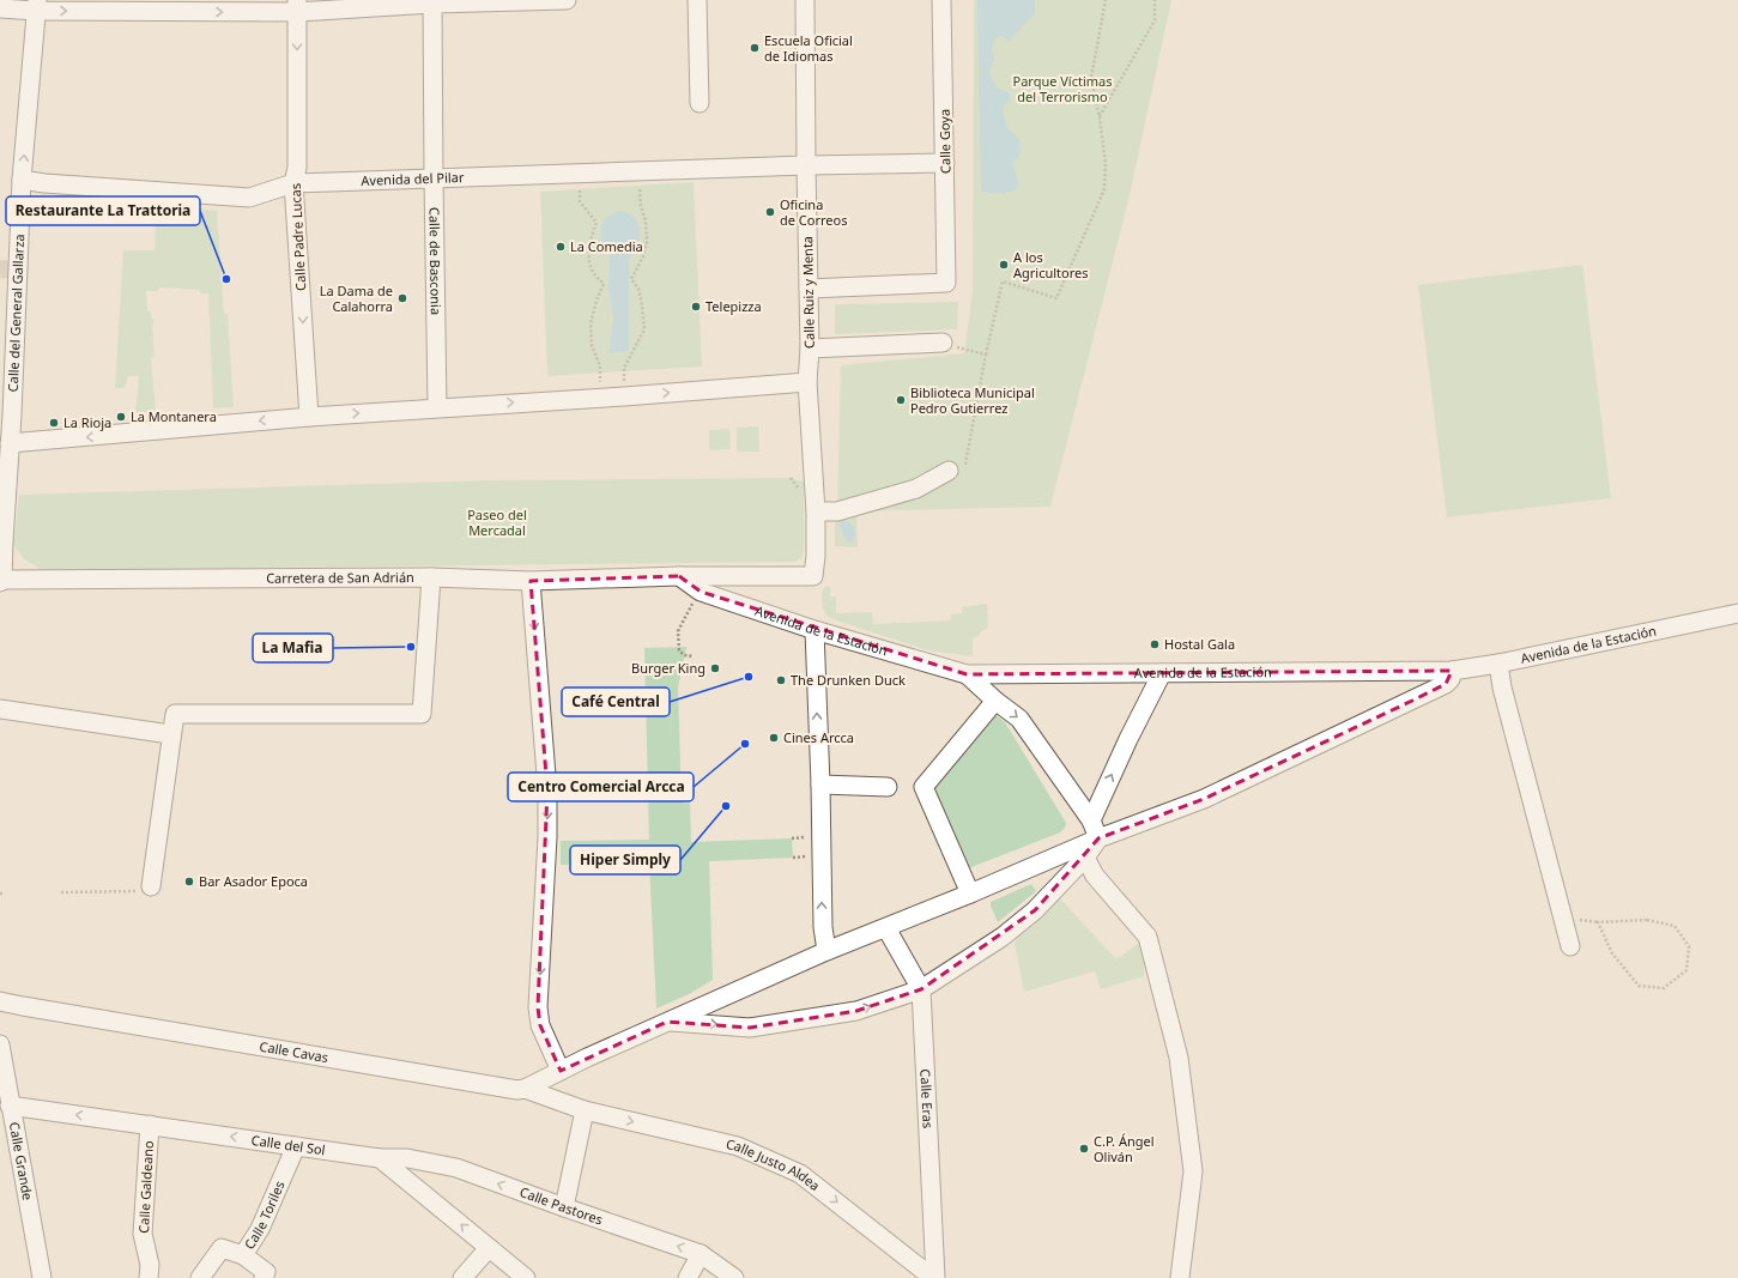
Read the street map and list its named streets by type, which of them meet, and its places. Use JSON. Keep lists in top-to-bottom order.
{
  "streets": {
    "street": [
      "Calle Goya",
      "Avenida del Pilar",
      "Calle Padre Lucas",
      "Calle de Basconia",
      "Calle Ruiz y Menta",
      "Calle del General Gallarza",
      "Carretera de San Adrián",
      "Avenida de la Estación",
      "Calle Cavas",
      "Calle Eras",
      "Calle del Sol",
      "Calle Grande",
      "Calle Justo Aldea",
      "Calle Galdeano",
      "Calle Pastores",
      "Calle Toriles"
    ]
  },
  "crossings": [
    ["Calle Goya", "Avenida del Pilar"],
    ["Calle Goya", "Calle Ruiz y Menta"],
    ["Avenida del Pilar", "Calle Padre Lucas"],
    ["Avenida del Pilar", "Calle de Basconia"],
    ["Avenida del Pilar", "Calle Ruiz y Menta"],
    ["Avenida del Pilar", "Calle del General Gallarza"],
    ["Calle Ruiz y Menta", "Carretera de San Adrián"],
    ["Calle del General Gallarza", "Carretera de San Adrián"],
    ["Carretera de San Adrián", "Avenida de la Estación"],
    ["Calle Cavas", "Calle Justo Aldea"],
    ["Calle Eras", "Calle Justo Aldea"],
    ["Calle del Sol", "Calle Grande"],
    ["Calle del Sol", "Calle Galdeano"],
    ["Calle del Sol", "Calle Pastores"],
    ["Calle del Sol", "Calle Toriles"]
  ],
  "one_way": ["Calle Padre Lucas", "Calle del Sol", "Calle Justo Aldea"],
  "parks": ["Parque Víctimas del Terrorismo", "Paseo del Mercadal"],
  "places": [
    "Escuela Oficial de Idiomas",
    "Oficina de Correos",
    "La Comedia",
    "A los Agricultores",
    "Restaurante La Trattoria",
    "La Dama de Calahorra",
    "Telepizza",
    "Biblioteca Municipal Pedro Gutierrez",
    "La Montanera",
    "La Rioja",
    "Hostal Gala",
    "La Mafia",
    "Burger King",
    "Café Central",
    "The Drunken Duck",
    "Cines Arcca",
    "Centro Comercial Arcca",
    "Hiper Simply",
    "Bar Asador Epoca",
    "C.P. Ángel Oliván"
  ]
}
